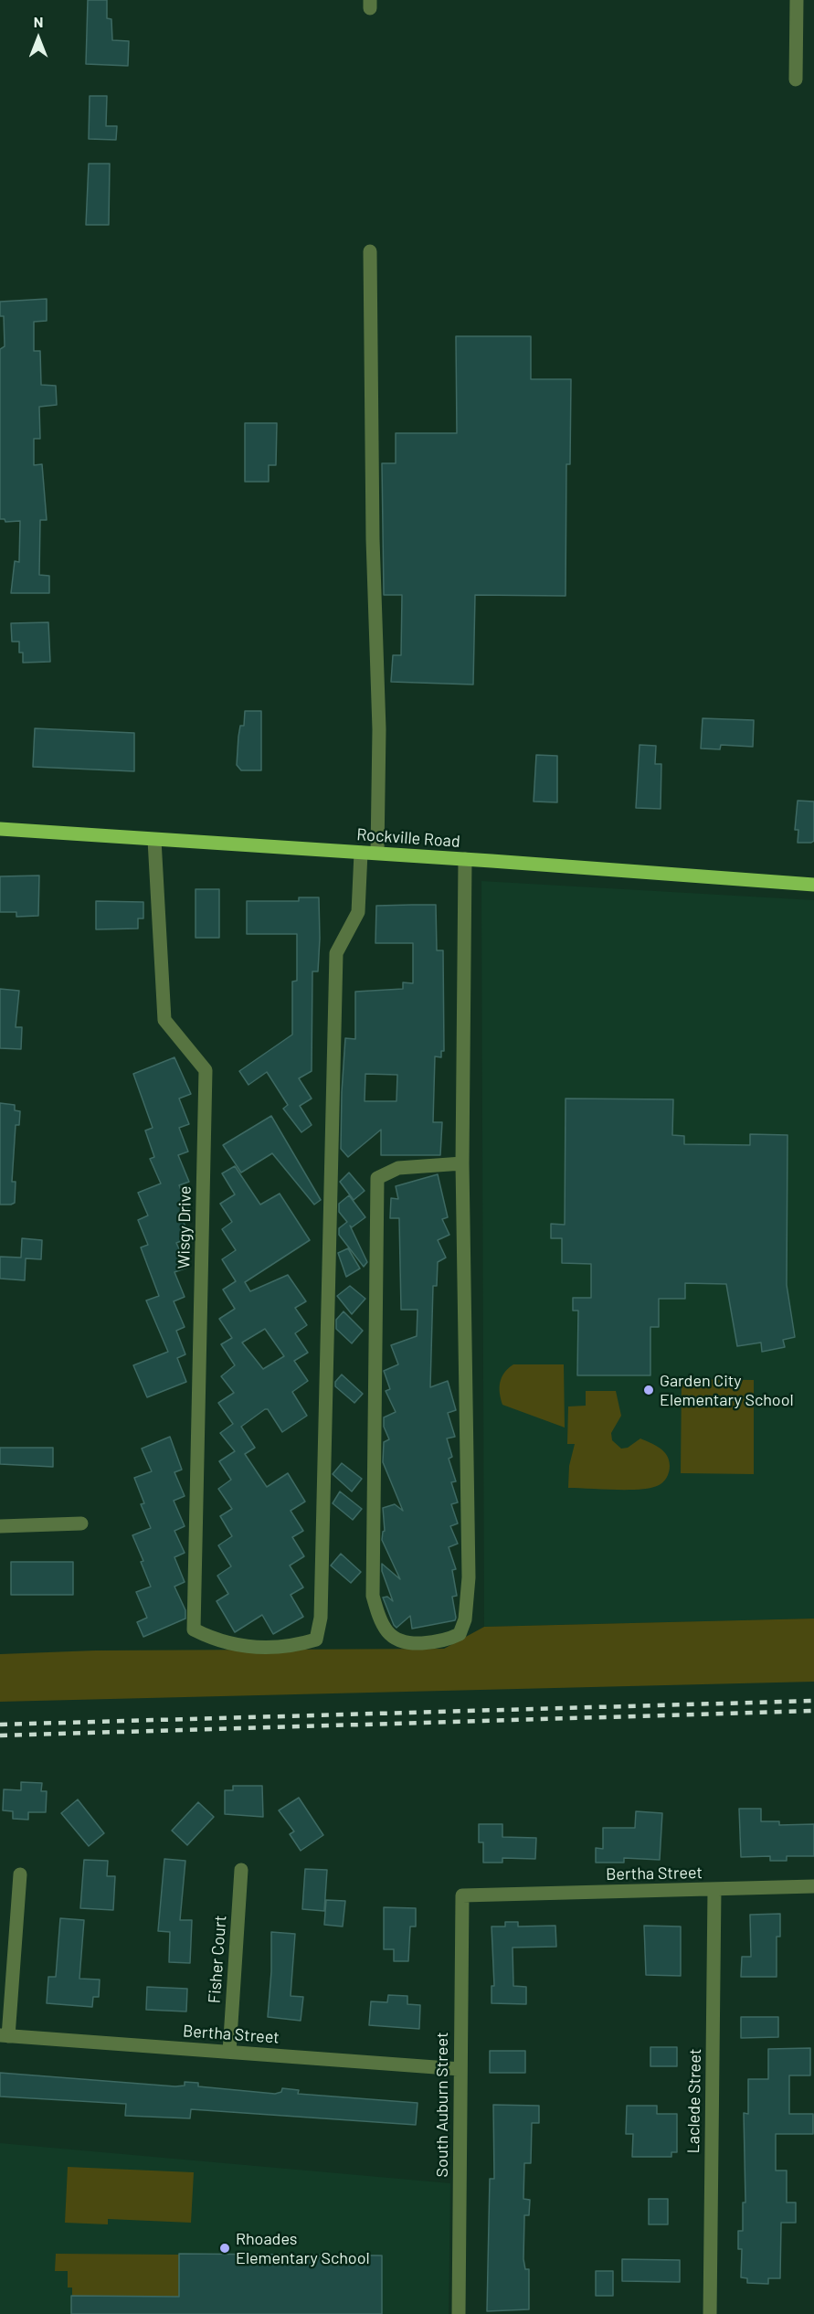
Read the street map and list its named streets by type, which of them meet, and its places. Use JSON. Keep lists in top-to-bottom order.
{
  "streets": {
    "main road": ["Rockville Road"],
    "street": [
      "Wisgy Drive",
      "Bertha Street",
      "Fisher Court",
      "Laclede Street",
      "South Auburn Street"
    ]
  },
  "crossings": [
    ["Rockville Road", "Wisgy Drive"],
    ["Bertha Street", "Fisher Court"],
    ["Bertha Street", "Laclede Street"],
    ["Bertha Street", "South Auburn Street"]
  ],
  "places": ["Garden City Elementary School", "Rhoades Elementary School"],
  "north": "top"
}
